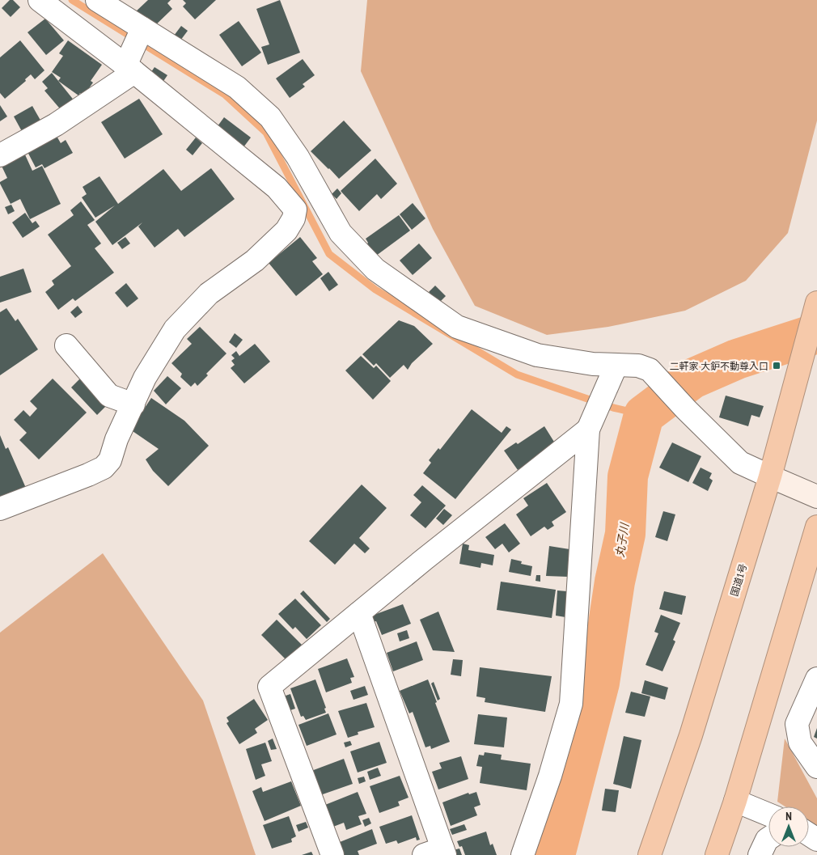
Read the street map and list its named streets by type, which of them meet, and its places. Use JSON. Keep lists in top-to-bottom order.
{
  "streets": {
    "highway": ["国道1号"]
  },
  "water": ["丸子川"],
  "places": {
    "transit": ["二軒家 大鈩不動尊入口"]
  },
  "north": "top"
}
